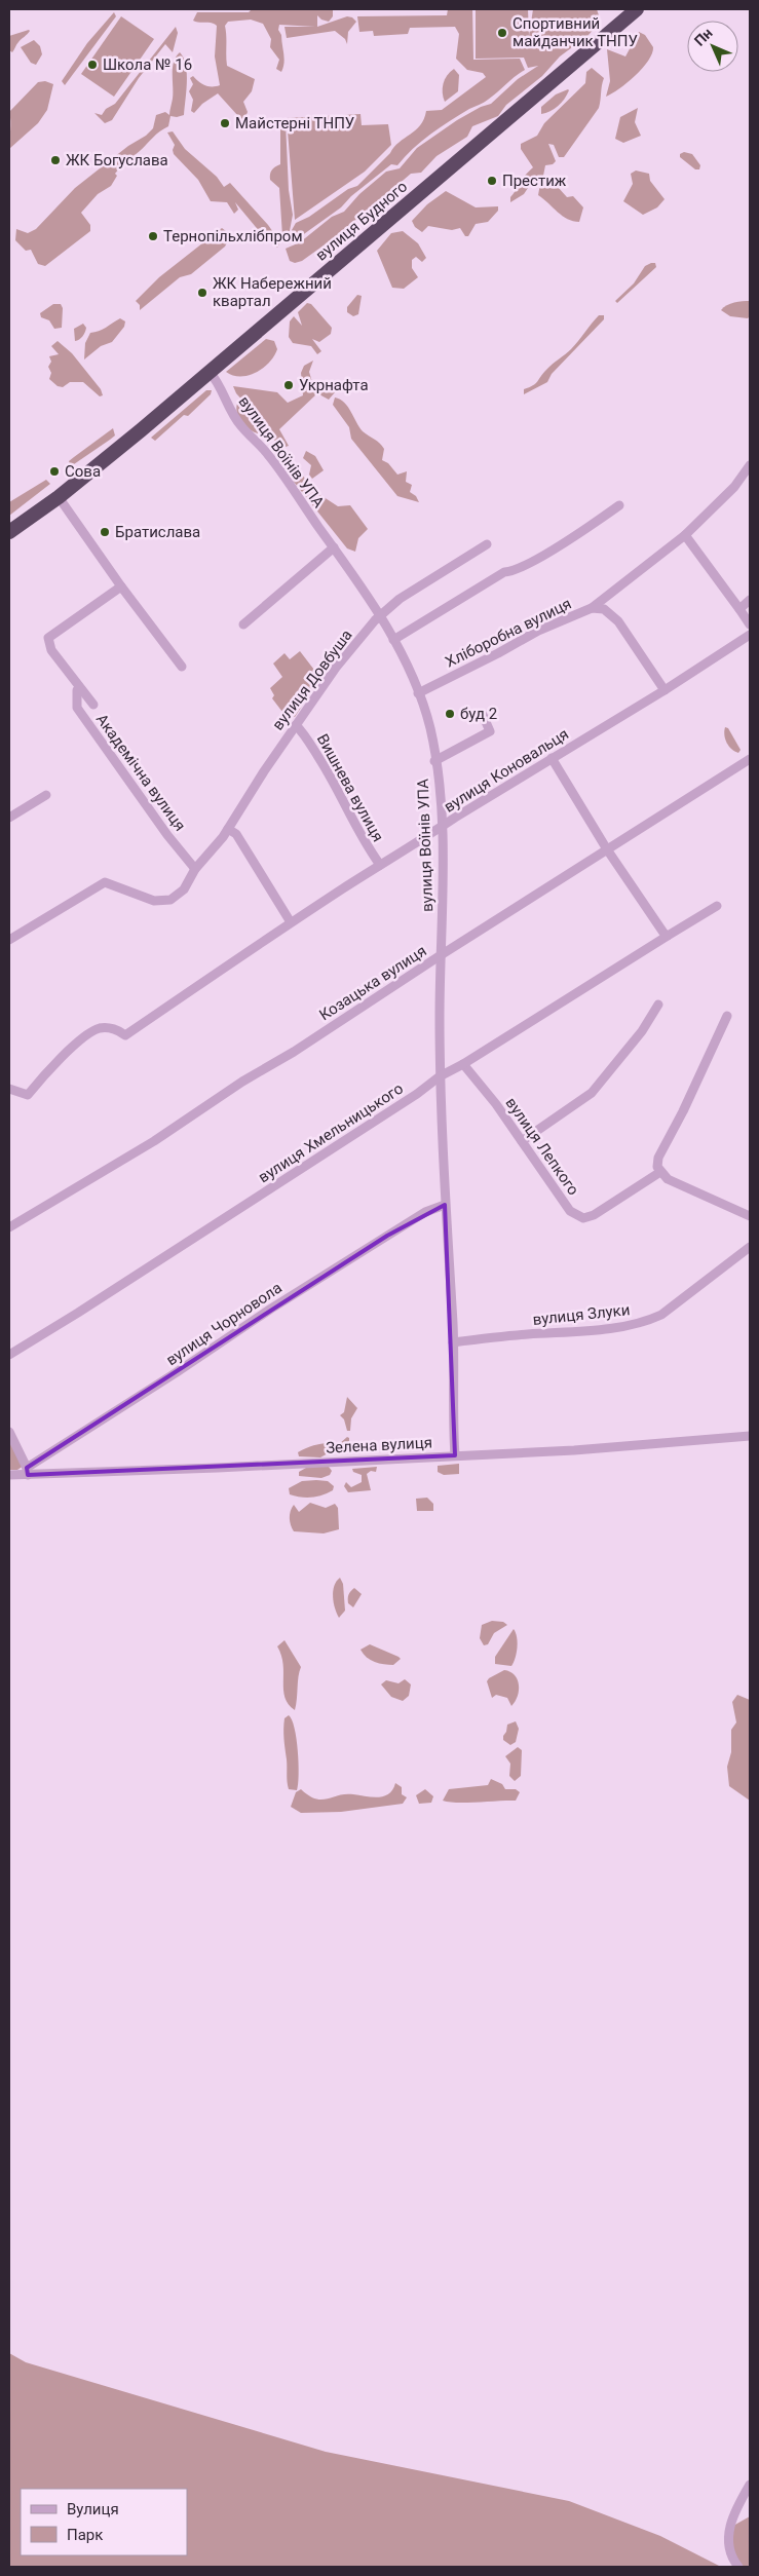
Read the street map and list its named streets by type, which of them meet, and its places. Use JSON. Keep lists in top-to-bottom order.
{
  "streets": {
    "highway": ["вулиця Будного"],
    "street": [
      "вулиця Воїнів УПА",
      "Хліборобна вулиця",
      "вулиця Довбуша",
      "вулиця Коновальця",
      "Академічна вулиця",
      "Вишнева вулиця",
      "Козацька вулиця",
      "вулиця Хмельницького",
      "вулиця Лепкого",
      "вулиця Злуки",
      "вулиця Чорновола",
      "Зелена вулиця"
    ]
  },
  "crossings": [
    ["вулиця Будного", "вулиця Воїнів УПА"],
    ["вулиця Воїнів УПА", "Хліборобна вулиця"],
    ["вулиця Воїнів УПА", "вулиця Довбуша"],
    ["вулиця Воїнів УПА", "вулиця Коновальця"],
    ["вулиця Воїнів УПА", "Козацька вулиця"],
    ["вулиця Воїнів УПА", "вулиця Хмельницького"],
    ["вулиця Воїнів УПА", "вулиця Злуки"],
    ["вулиця Воїнів УПА", "вулиця Чорновола"],
    ["вулиця Воїнів УПА", "Зелена вулиця"],
    ["Хліборобна вулиця", "вулиця Коновальця"],
    ["вулиця Довбуша", "Академічна вулиця"],
    ["вулиця Довбуша", "Вишнева вулиця"],
    ["вулиця Коновальця", "Вишнева вулиця"],
    ["вулиця Хмельницького", "вулиця Лепкого"],
    ["вулиця Чорновола", "Зелена вулиця"]
  ],
  "places": [
    "Спортивний майданчик ТНПУ",
    "Школа № 16",
    "Майстерні ТНПУ",
    "ЖК Богуслава",
    "Престиж",
    "Тернопільхлібпром",
    "ЖК Набережний квартал",
    "Укрнафта",
    "Сова",
    "Братислава",
    "буд 2"
  ],
  "legend": ["Вулиця", "Парк"],
  "north": "top left"
}
